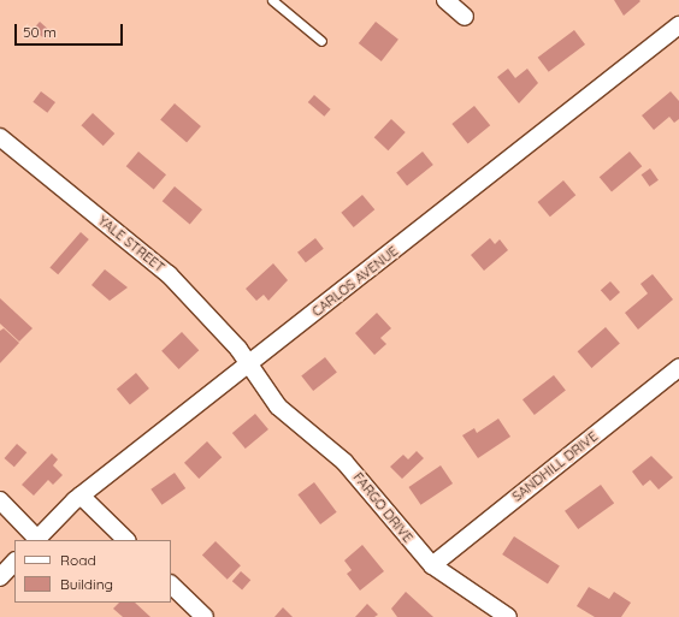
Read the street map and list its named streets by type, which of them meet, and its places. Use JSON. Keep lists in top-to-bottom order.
{
  "streets": {
    "street": [
      "YALE STREET",
      "CARLOS AVENUE",
      "SANDHILL DRIVE",
      "FARGO DRIVE"
    ]
  },
  "crossings": [
    ["YALE STREET", "CARLOS AVENUE"],
    ["YALE STREET", "FARGO DRIVE"],
    ["CARLOS AVENUE", "FARGO DRIVE"],
    ["SANDHILL DRIVE", "FARGO DRIVE"]
  ],
  "legend": ["Road", "Building"],
  "scale_bar": "50 m"
}
